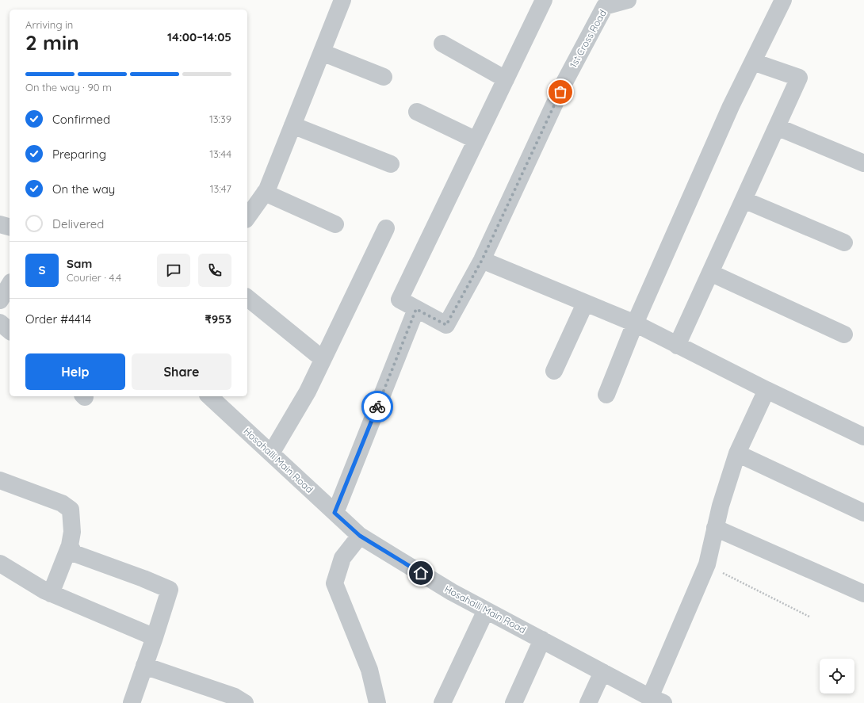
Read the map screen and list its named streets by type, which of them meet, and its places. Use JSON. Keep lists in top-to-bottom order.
{
  "streets": {
    "street": ["1st Cross Road", "Hosahalli Main Road"]
  },
  "page": {
    "heading": ["2 min", "Arriving in", "14:00–14:05"],
    "panel": [
      "Sam",
      "Courier · 4.4",
      "Order #4414",
      "₹953"
    ],
    "bar": "On the way · 90 m",
    "list": [
      ["Confirmed", "13:39"],
      ["Preparing", "13:44"],
      ["On the way", "13:47"],
      "Delivered"
    ],
    "round": "S",
    "buttons": ["Help", "Share"]
  }
}
